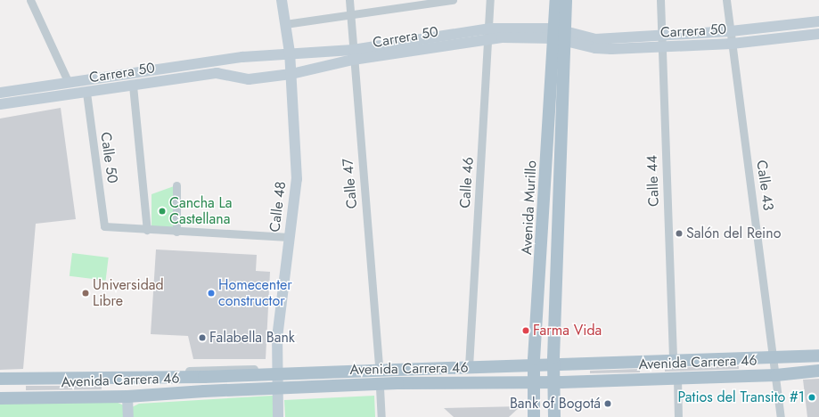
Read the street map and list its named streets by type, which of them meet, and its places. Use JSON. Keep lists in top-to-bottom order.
{
  "streets": {
    "main road": ["Avenida Murillo", "Avenida Carrera 46"],
    "street": [
      "Carrera 50",
      "Calle 50",
      "Calle 44",
      "Calle 46",
      "Calle 47",
      "Calle 43",
      "Calle 48"
    ]
  },
  "crossings": [
    ["Carrera 50", "Calle 50"],
    ["Carrera 50", "Calle 44"],
    ["Carrera 50", "Calle 46"],
    ["Carrera 50", "Calle 47"],
    ["Carrera 50", "Calle 43"],
    ["Carrera 50", "Calle 48"],
    ["Carrera 50", "Avenida Murillo"],
    ["Calle 44", "Avenida Carrera 46"],
    ["Calle 46", "Avenida Carrera 46"],
    ["Calle 43", "Avenida Carrera 46"],
    ["Avenida Murillo", "Avenida Carrera 46"]
  ],
  "places": [
    "Cancha La Castellana",
    "Salón del Reino",
    "Universidad Libre",
    "Homecenter constructor",
    "Farma Vida",
    "Falabella Bank",
    "Patios del Transito #1",
    "Bank of Bogotá"
  ]
}
